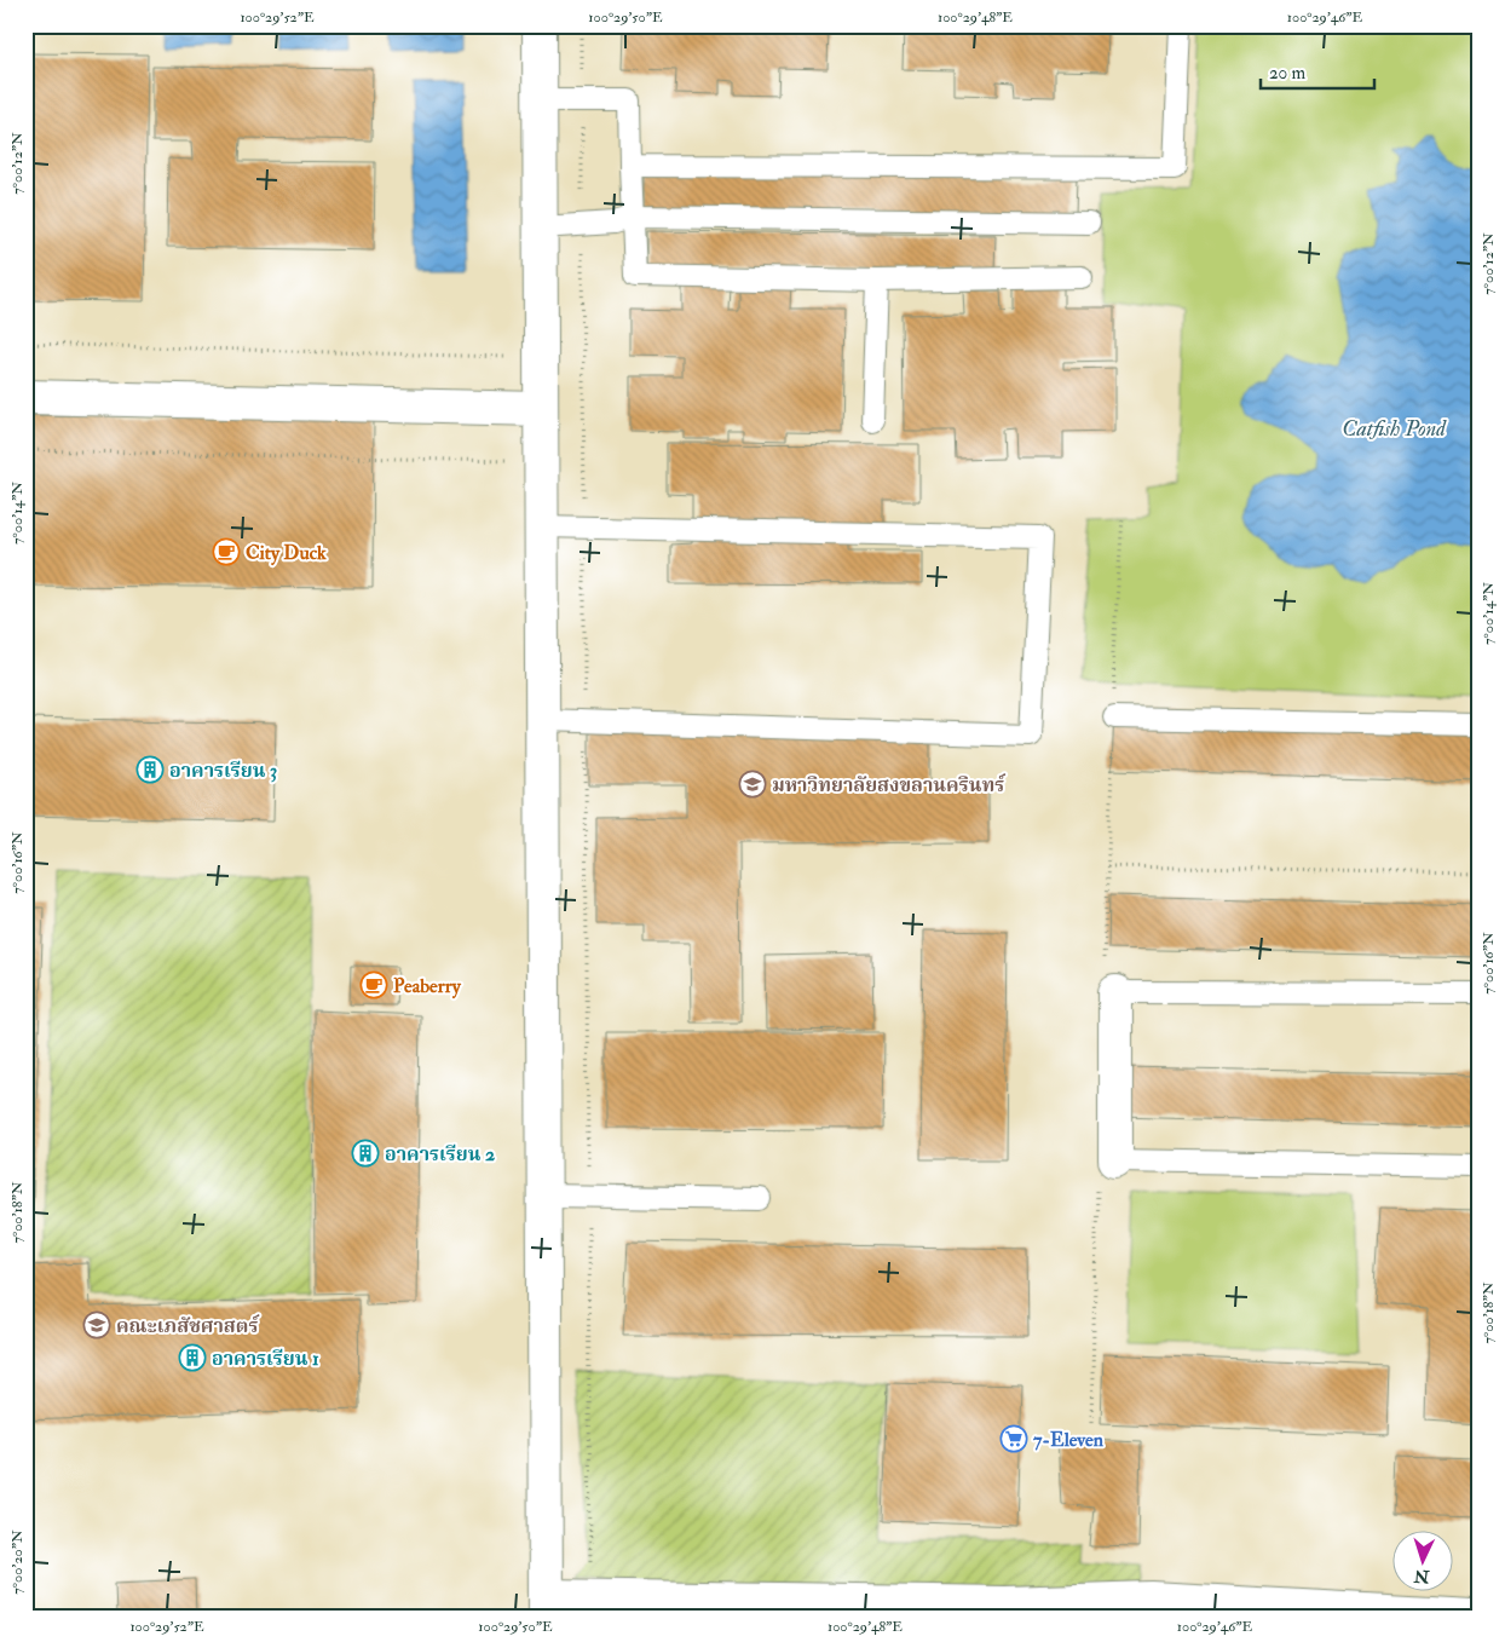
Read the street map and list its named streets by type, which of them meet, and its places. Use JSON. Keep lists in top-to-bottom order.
{
  "water": ["Catfish Pond"],
  "places": {
    "cafe": ["City Duck", "Peaberry"],
    "building": ["อาคารเรียน 3", "อาคารเรียน 2", "อาคารเรียน 1"],
    "school or university": ["มหาวิทยาลัยสงขลานครินทร์", "คณะเภสัชศาสตร์"],
    "supermarket": ["7-Eleven"]
  },
  "scale_bar": "20 m",
  "north": "bottom",
  "coordinates": [
    "100°29'52\"E",
    "100°29'50\"E",
    "100°29'48\"E",
    "100°29'46\"E",
    "7°00'12\"N",
    "7°00'14\"N",
    "7°00'16\"N",
    "7°00'18\"N",
    "7°00'20\"N"
  ]
}
